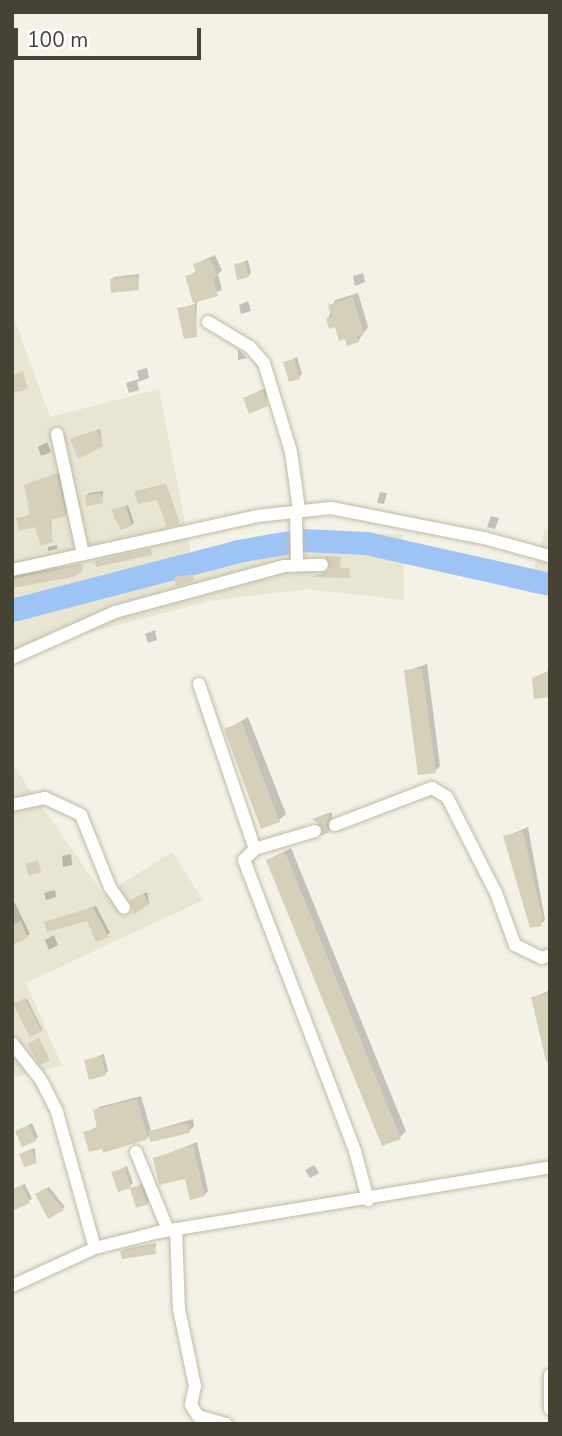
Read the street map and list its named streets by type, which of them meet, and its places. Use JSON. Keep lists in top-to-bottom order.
{
  "scale_bar": "100 m"
}
